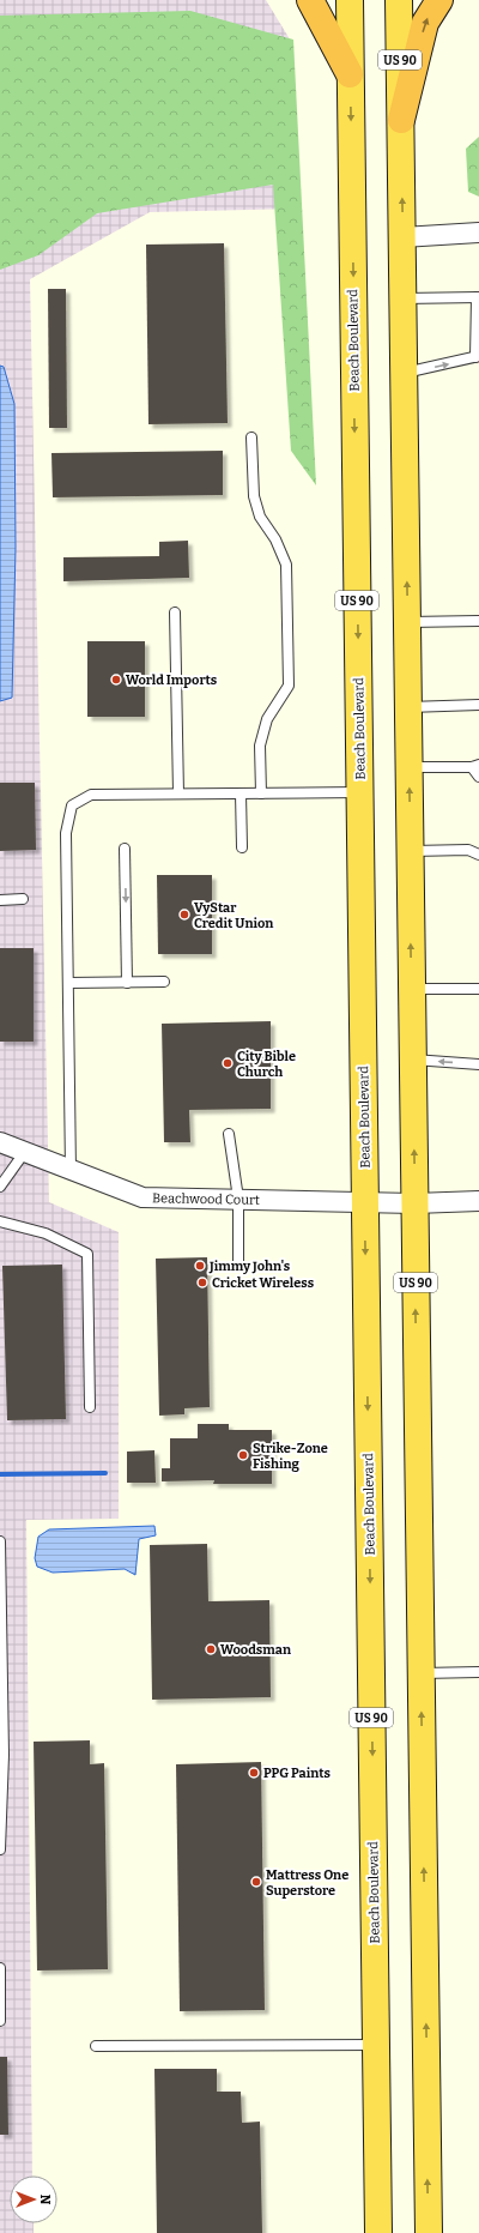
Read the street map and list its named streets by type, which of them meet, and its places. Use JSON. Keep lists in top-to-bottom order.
{
  "streets": {
    "highway": ["US 90", "Beach Boulevard"],
    "street": ["Beachwood Court"]
  },
  "crossings": [
    ["US 90", "Beachwood Court"],
    ["Beach Boulevard", "Beachwood Court"]
  ],
  "places": [
    "World Imports",
    "VyStar Credit Union",
    "City Bible Church",
    "Jimmy John's",
    "Cricket Wireless",
    "Strike-Zone Fishing",
    "Woodsman",
    "PPG Paints",
    "Mattress One Superstore"
  ],
  "north": "right"
}
